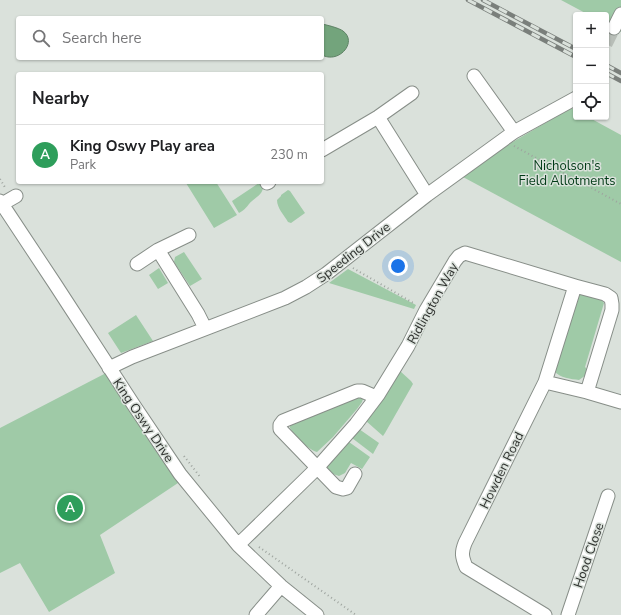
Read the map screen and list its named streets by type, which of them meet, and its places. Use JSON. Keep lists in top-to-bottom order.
{
  "streets": {
    "street": [
      "Speeding Drive",
      "Ridlington Way",
      "King Oswy Drive",
      "Howden Road",
      "Hood Close"
    ]
  },
  "crossings": [
    ["Speeding Drive", "King Oswy Drive"],
    ["Ridlington Way", "King Oswy Drive"],
    ["Ridlington Way", "Howden Road"]
  ],
  "parks": ["Nicholson's Field Allotments"],
  "page": {
    "map_buttons": ["+", "−"],
    "search": "Search here",
    "heading": "Nearby",
    "list": [
      {
        "mark": "A",
        "name": "King Oswy Play area",
        "note": "Park",
        "value": "230 m"
      }
    ],
    "pins": "A"
  }
}
